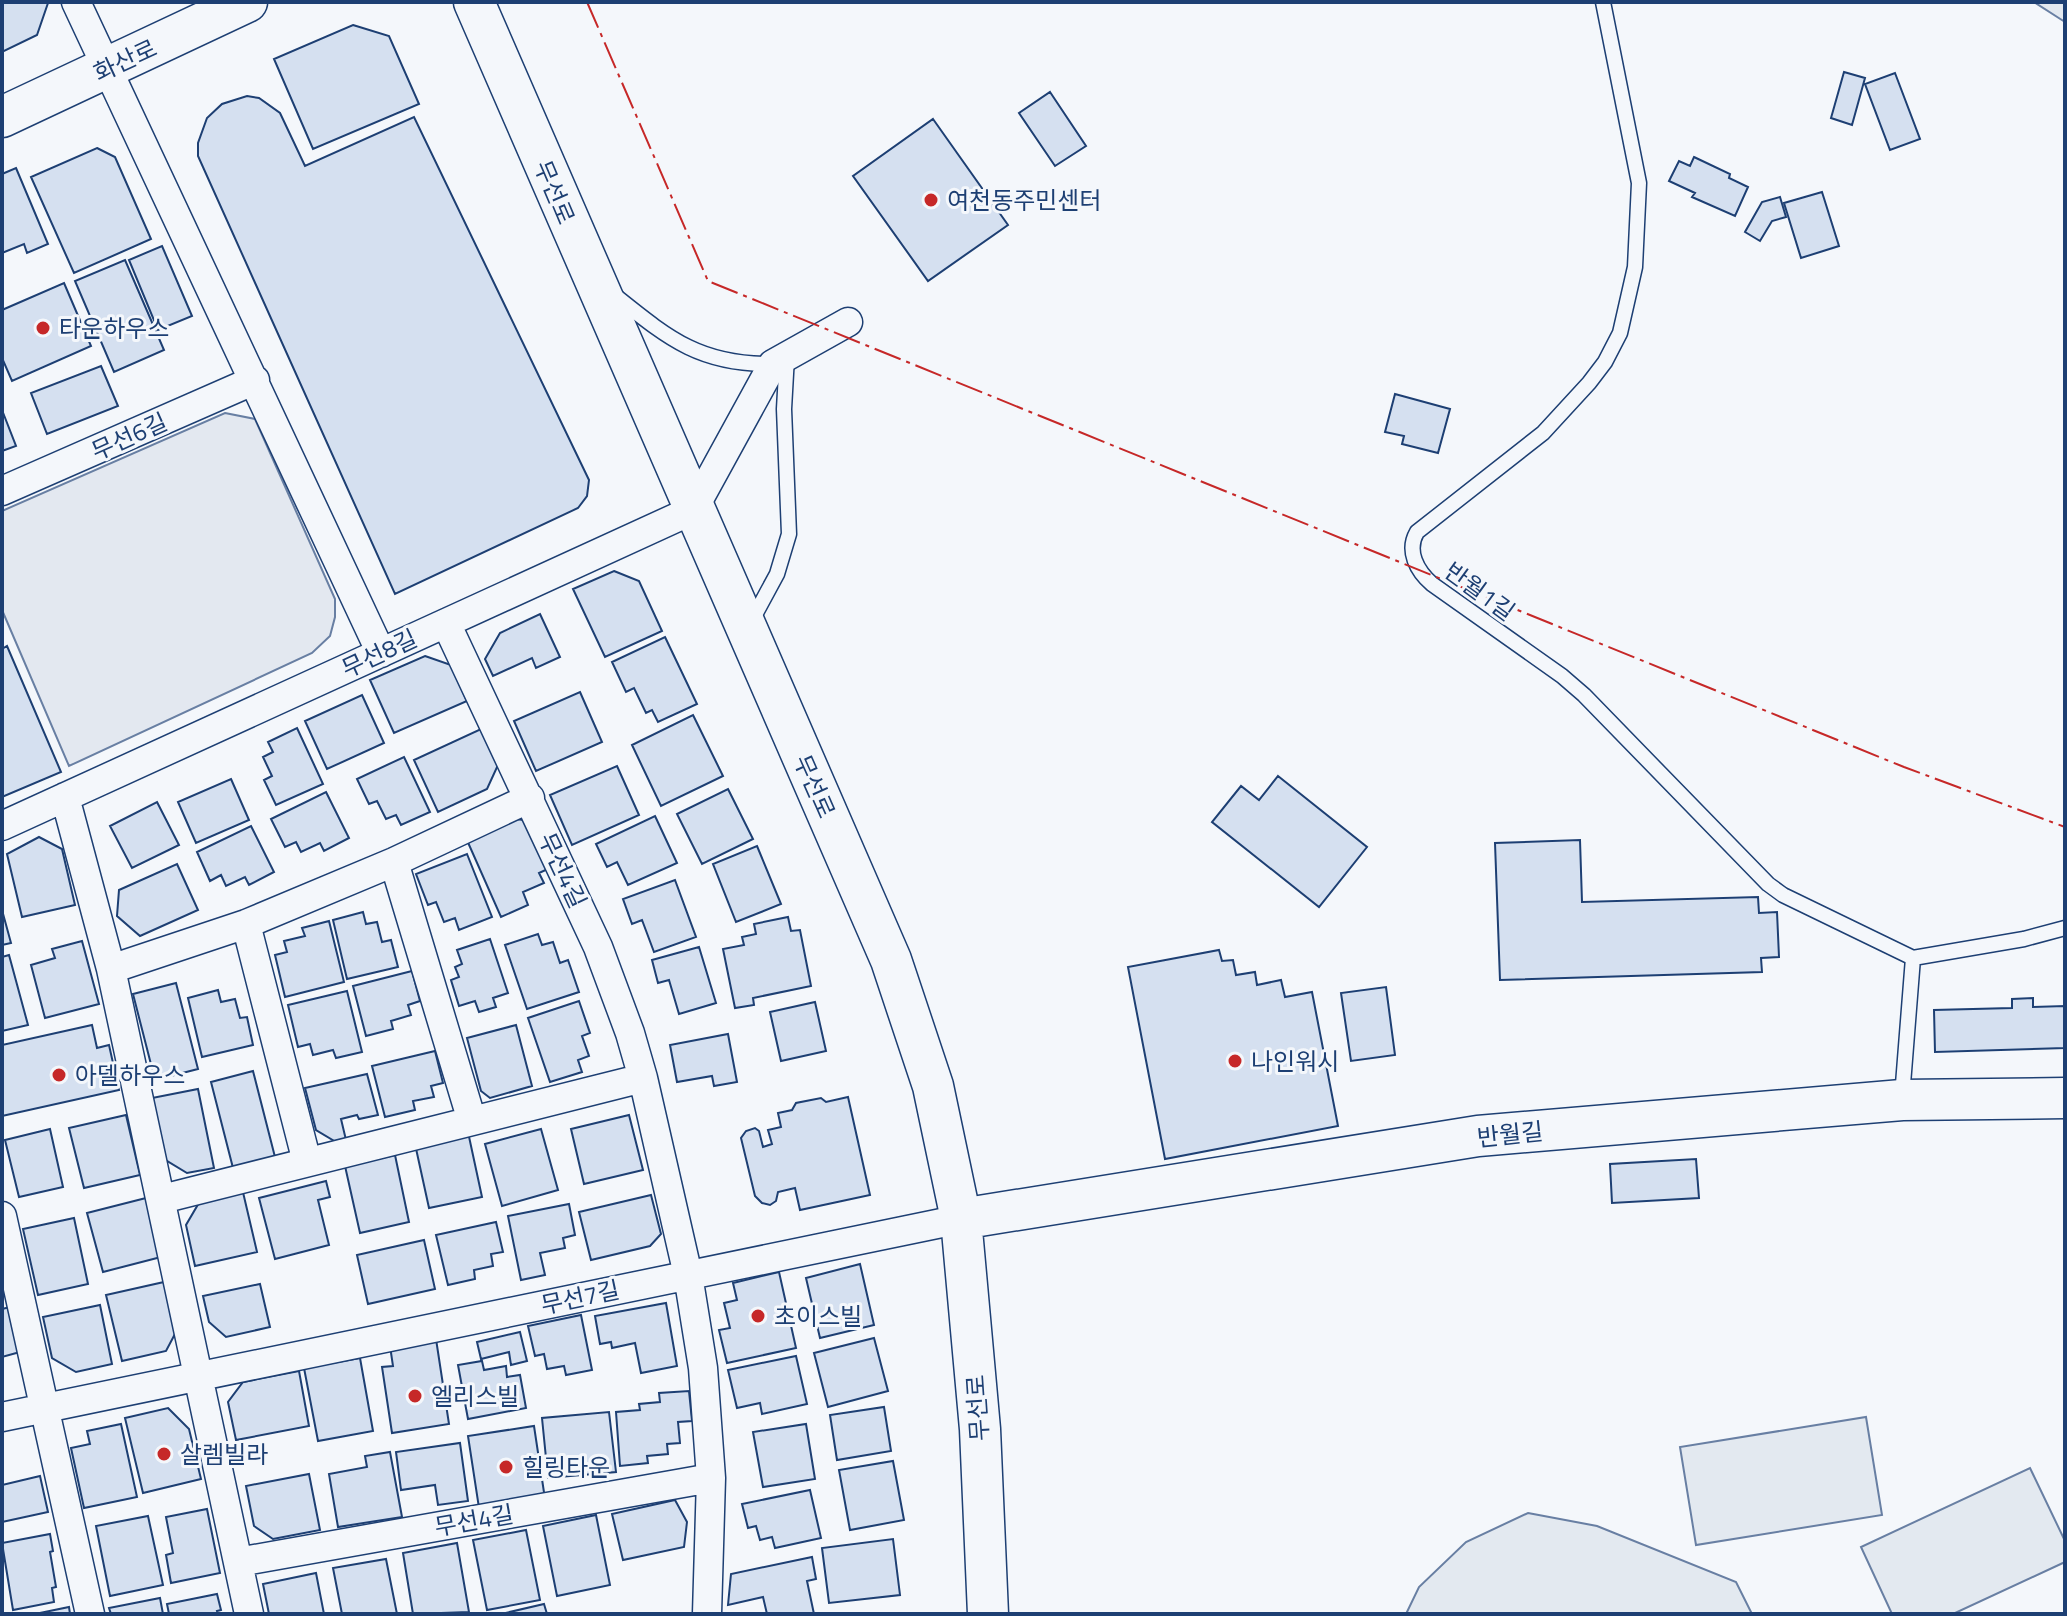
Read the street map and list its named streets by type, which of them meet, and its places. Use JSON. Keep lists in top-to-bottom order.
{
  "streets": {
    "street": [
      "화산로",
      "무선로",
      "무선6길",
      "무선8길",
      "무선4길",
      "반월길",
      "무선7길"
    ],
    "lane": ["반월1길"]
  },
  "crossings": [
    ["무선로", "무선8길"],
    ["무선로", "반월길"],
    ["무선로", "무선7길"],
    ["무선8길", "무선4길"],
    ["무선4길", "무선7길"],
    ["반월길", "무선7길"]
  ],
  "places": [
    "여천동주민센터",
    "타운하우스",
    "나인워시",
    "아델하우스",
    "초이스빌",
    "엘리스빌",
    "살렘빌라",
    "힐링타운"
  ]
}
